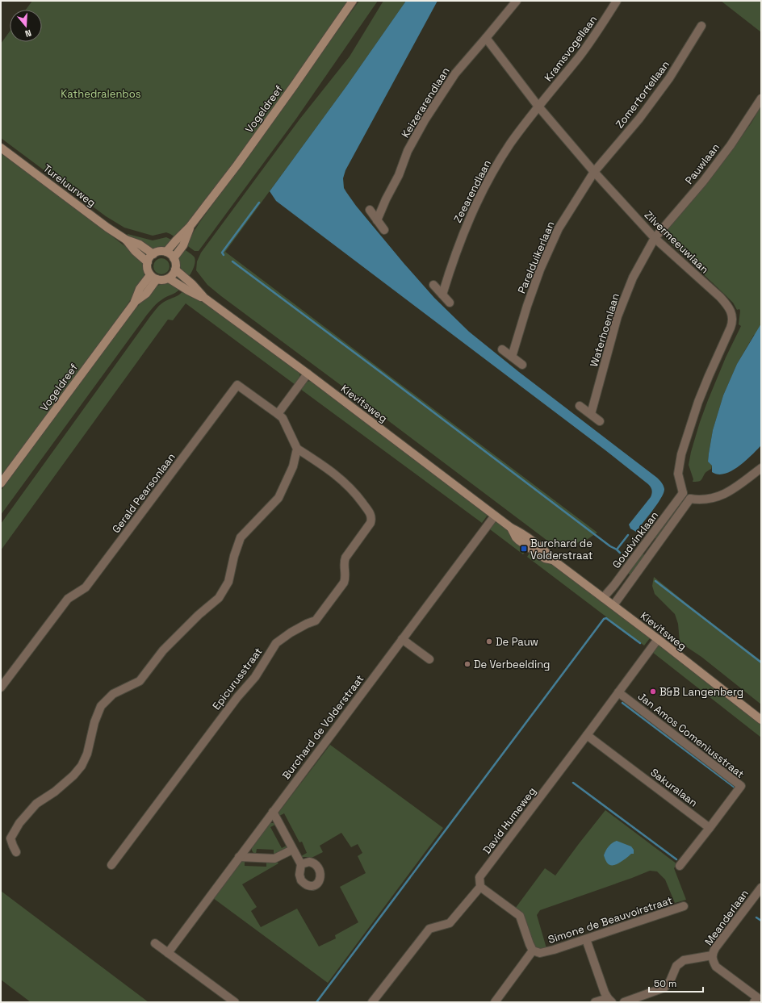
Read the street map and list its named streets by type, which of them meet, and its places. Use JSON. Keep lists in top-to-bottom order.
{
  "streets": {
    "street": [
      "Kramsvogellaan",
      "Zomertortellaan",
      "Keizerarendlaan",
      "Vogeldreef",
      "Pauwlaan",
      "Tureluurweg",
      "Zeearendlaan",
      "Zilvermeeuwlaan",
      "Parelduikerlaan",
      "Waterhoenlaan",
      "Kievitsweg",
      "Gerald Pearsonlaan",
      "Goudvinklaan",
      "Epicurusstraat",
      "Burchard de Volderstraat",
      "Jan Amos Comeniusstraat",
      "Sakuralaan",
      "David Humeweg",
      "Meanderlaan",
      "Simone de Beauvoirstraat"
    ]
  },
  "crossings": [
    ["Kramsvogellaan", "Zeearendlaan"],
    ["Kramsvogellaan", "Zilvermeeuwlaan"],
    ["Zomertortellaan", "Zilvermeeuwlaan"],
    ["Zomertortellaan", "Parelduikerlaan"],
    ["Keizerarendlaan", "Zilvermeeuwlaan"],
    ["Vogeldreef", "Tureluurweg"],
    ["Vogeldreef", "Kievitsweg"],
    ["Pauwlaan", "Zilvermeeuwlaan"],
    ["Pauwlaan", "Waterhoenlaan"],
    ["Tureluurweg", "Kievitsweg"],
    ["Zeearendlaan", "Zilvermeeuwlaan"],
    ["Zilvermeeuwlaan", "Parelduikerlaan"],
    ["Zilvermeeuwlaan", "Waterhoenlaan"],
    ["Zilvermeeuwlaan", "Goudvinklaan"],
    ["Kievitsweg", "Goudvinklaan"],
    ["Kievitsweg", "Burchard de Volderstraat"],
    ["Kievitsweg", "David Humeweg"],
    ["Jan Amos Comeniusstraat", "Sakuralaan"],
    ["Jan Amos Comeniusstraat", "David Humeweg"],
    ["Sakuralaan", "David Humeweg"]
  ],
  "parks": ["Kathedralenbos"],
  "places": {
    "transit": ["Burchard de Volderstraat"],
    "other": ["De Pauw", "De Verbeelding", "B&B Langenberg"]
  },
  "scale_bar": "50 m",
  "north": "bottom"
}
